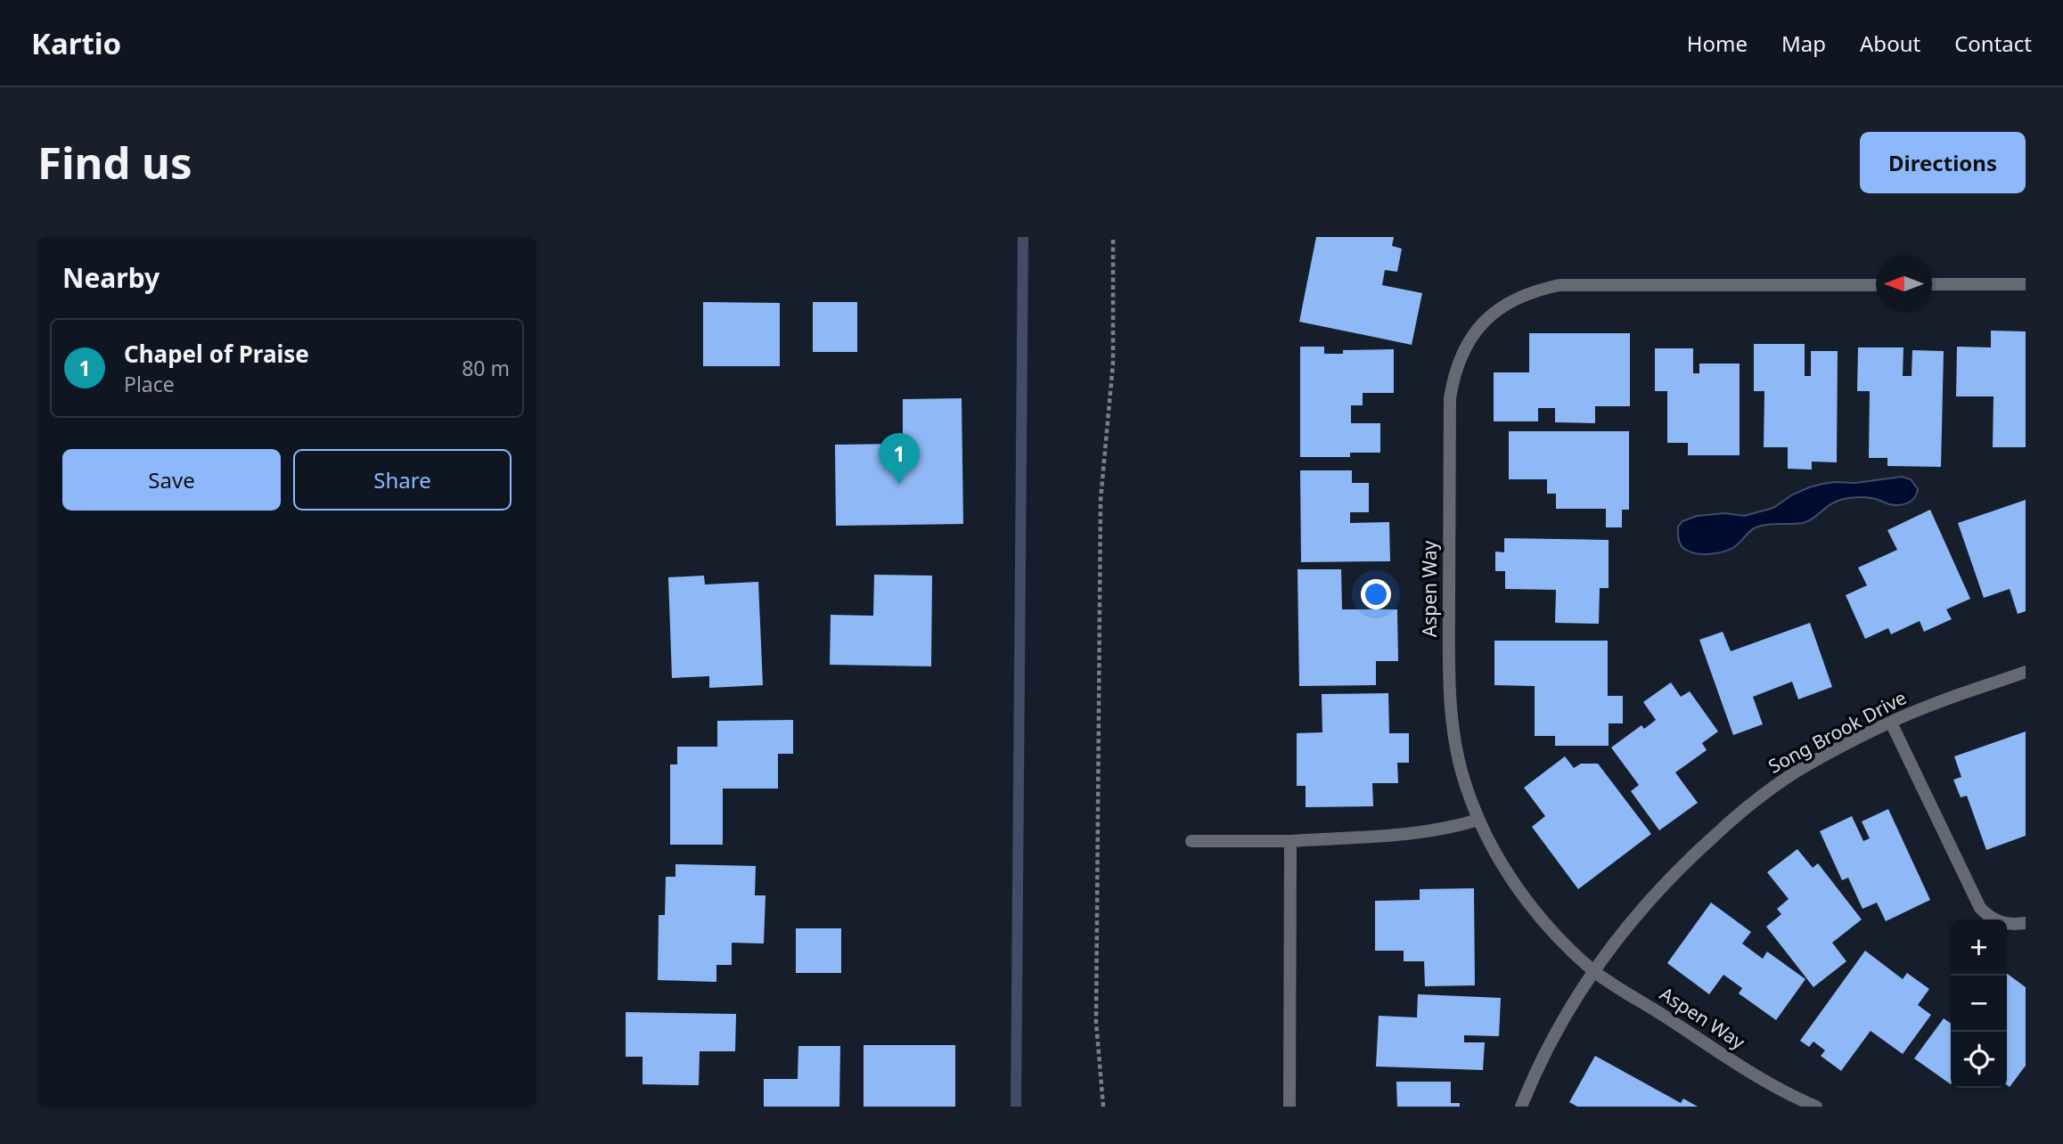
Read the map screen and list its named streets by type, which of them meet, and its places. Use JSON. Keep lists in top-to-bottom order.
{
  "streets": {
    "street": ["Aspen Way", "Song Brook Drive"]
  },
  "crossings": [
    ["Aspen Way", "Song Brook Drive"]
  ],
  "north": "left",
  "page": {
    "header": "Kartio",
    "nav": [
      "Home",
      "Map",
      "About",
      "Contact"
    ],
    "buttons": [
      "Directions",
      ["Save", "Share"]
    ],
    "title": "Find us",
    "heading": "Nearby",
    "list": [
      {
        "mark": "1",
        "name": "Chapel of Praise",
        "note": "Place",
        "value": "80 m"
      }
    ],
    "pins": "1",
    "map_buttons": ["+", "−"]
  }
}
